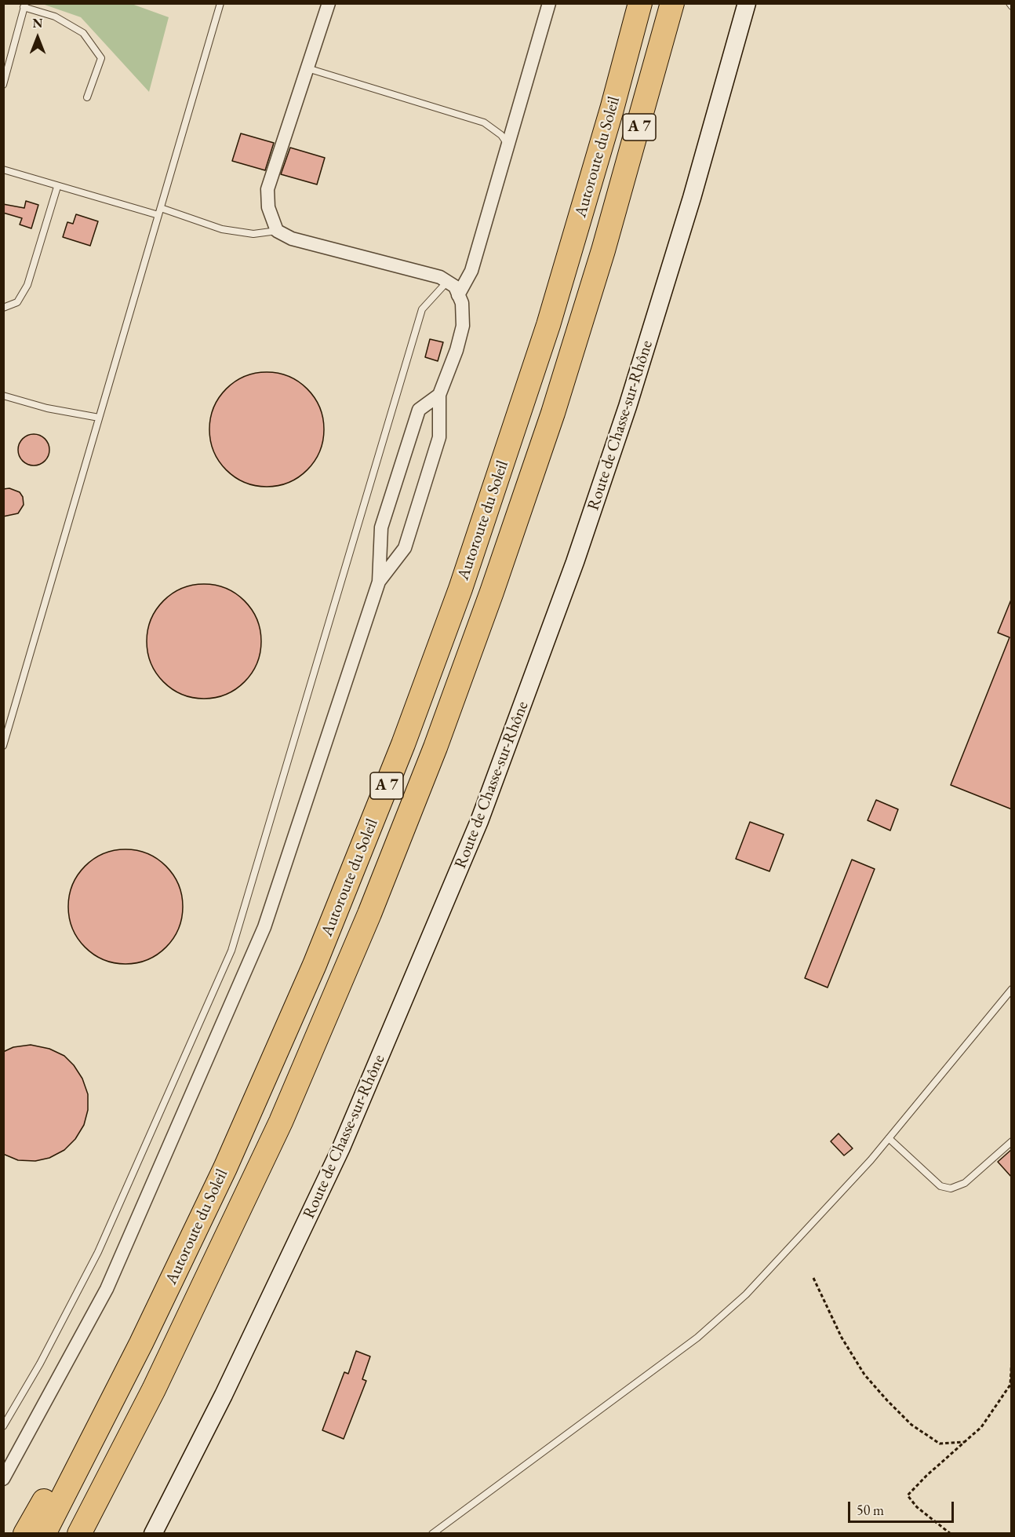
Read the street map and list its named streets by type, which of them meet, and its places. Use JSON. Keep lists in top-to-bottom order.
{
  "streets": {
    "highway": ["A 7", "Autoroute du Soleil"],
    "main road": ["Route de Chasse-sur-Rhône"]
  },
  "scale_bar": "50 m",
  "north": "top"
}
